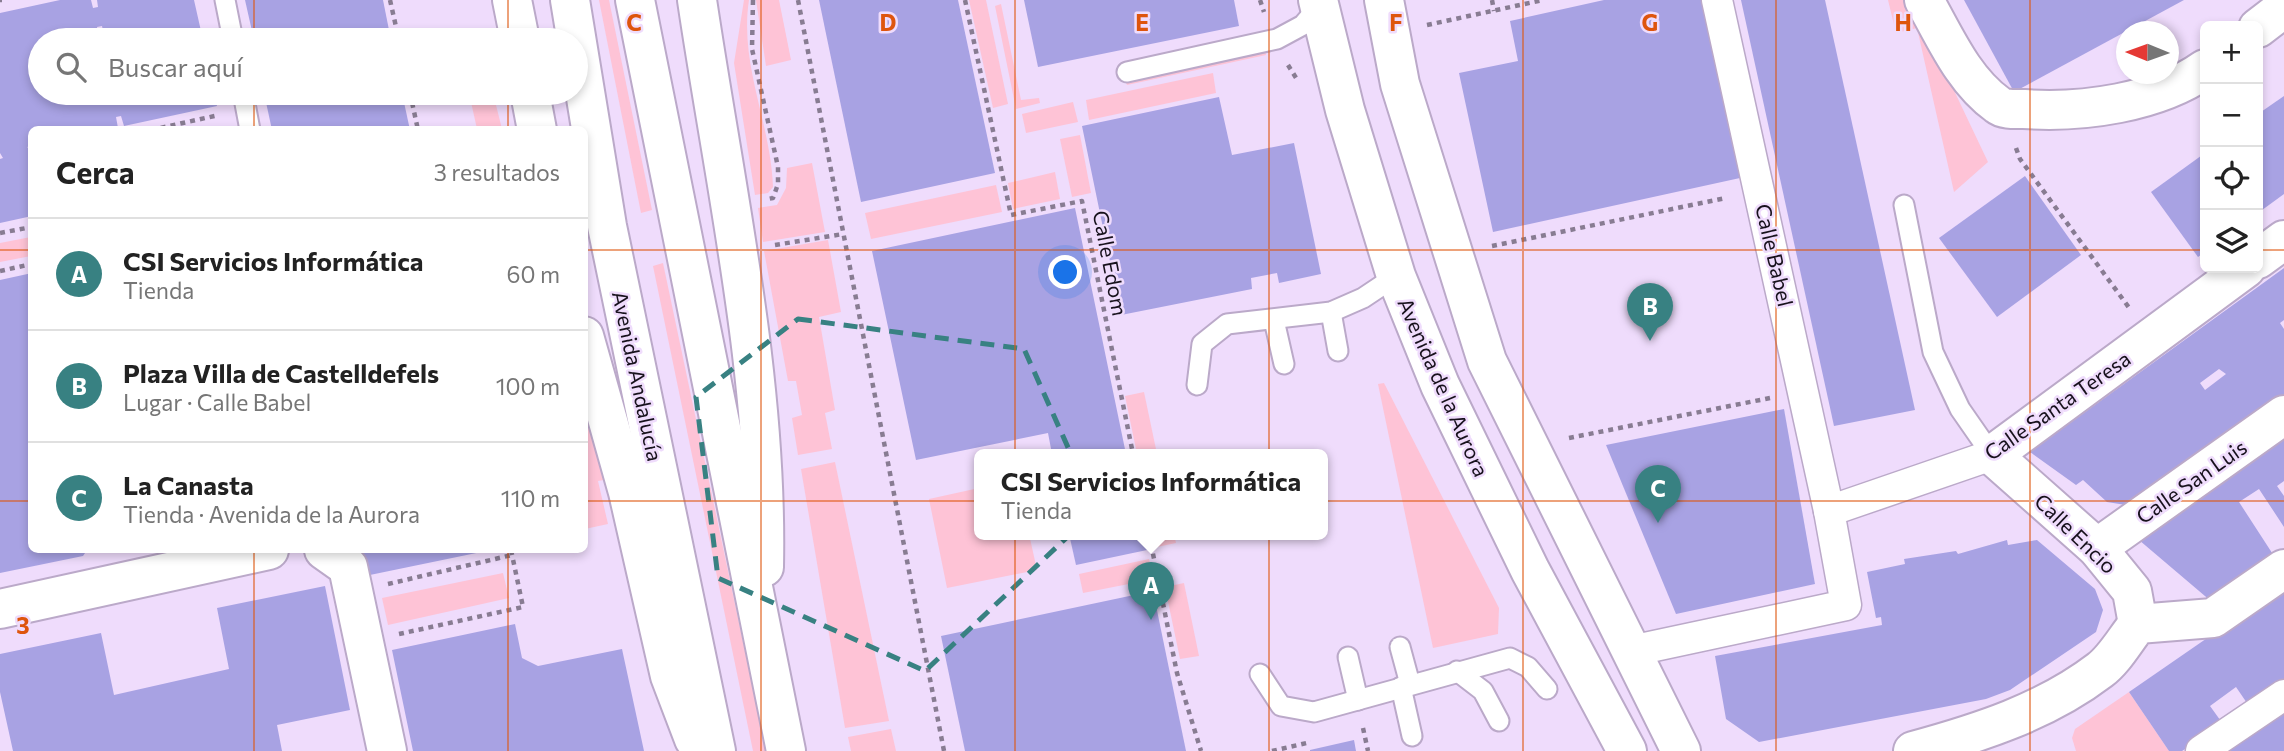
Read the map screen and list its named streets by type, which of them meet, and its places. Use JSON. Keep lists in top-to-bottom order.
{
  "streets": {
    "main road": [
      "Avenida Andalucía",
      "Avenida de la Aurora",
      "Calle Santa Teresa",
      "Calle San Luis",
      "Calle Encio"
    ],
    "street": ["Calle Babel"],
    "path": ["Calle Edom"]
  },
  "crossings": [
    ["Calle Babel", "Calle Santa Teresa"],
    ["Calle Santa Teresa", "Calle Encio"],
    ["Calle San Luis", "Calle Encio"]
  ],
  "north": "left",
  "page": {
    "map_buttons": ["+", "−"],
    "search": "Buscar aquí",
    "heading": ["Cerca", "3 resultados"],
    "list": [
      {
        "mark": "A",
        "name": "CSI Servicios Informática",
        "note": "Tienda",
        "value": "60 m"
      },
      {
        "mark": "B",
        "name": "Plaza Villa de Castelldefels",
        "note": "Lugar · Calle Babel",
        "value": "100 m"
      },
      {
        "mark": "C",
        "name": "La Canasta",
        "note": "Tienda · Avenida de la Aurora",
        "value": "110 m"
      }
    ],
    "pins": ["B", "C", "A"],
    "popup": ["CSI Servicios Informática", "Tienda"]
  },
  "grid": {
    "columns": [
      "C",
      "D",
      "E",
      "F",
      "G",
      "H"
    ],
    "rows": ["3"]
  }
}
